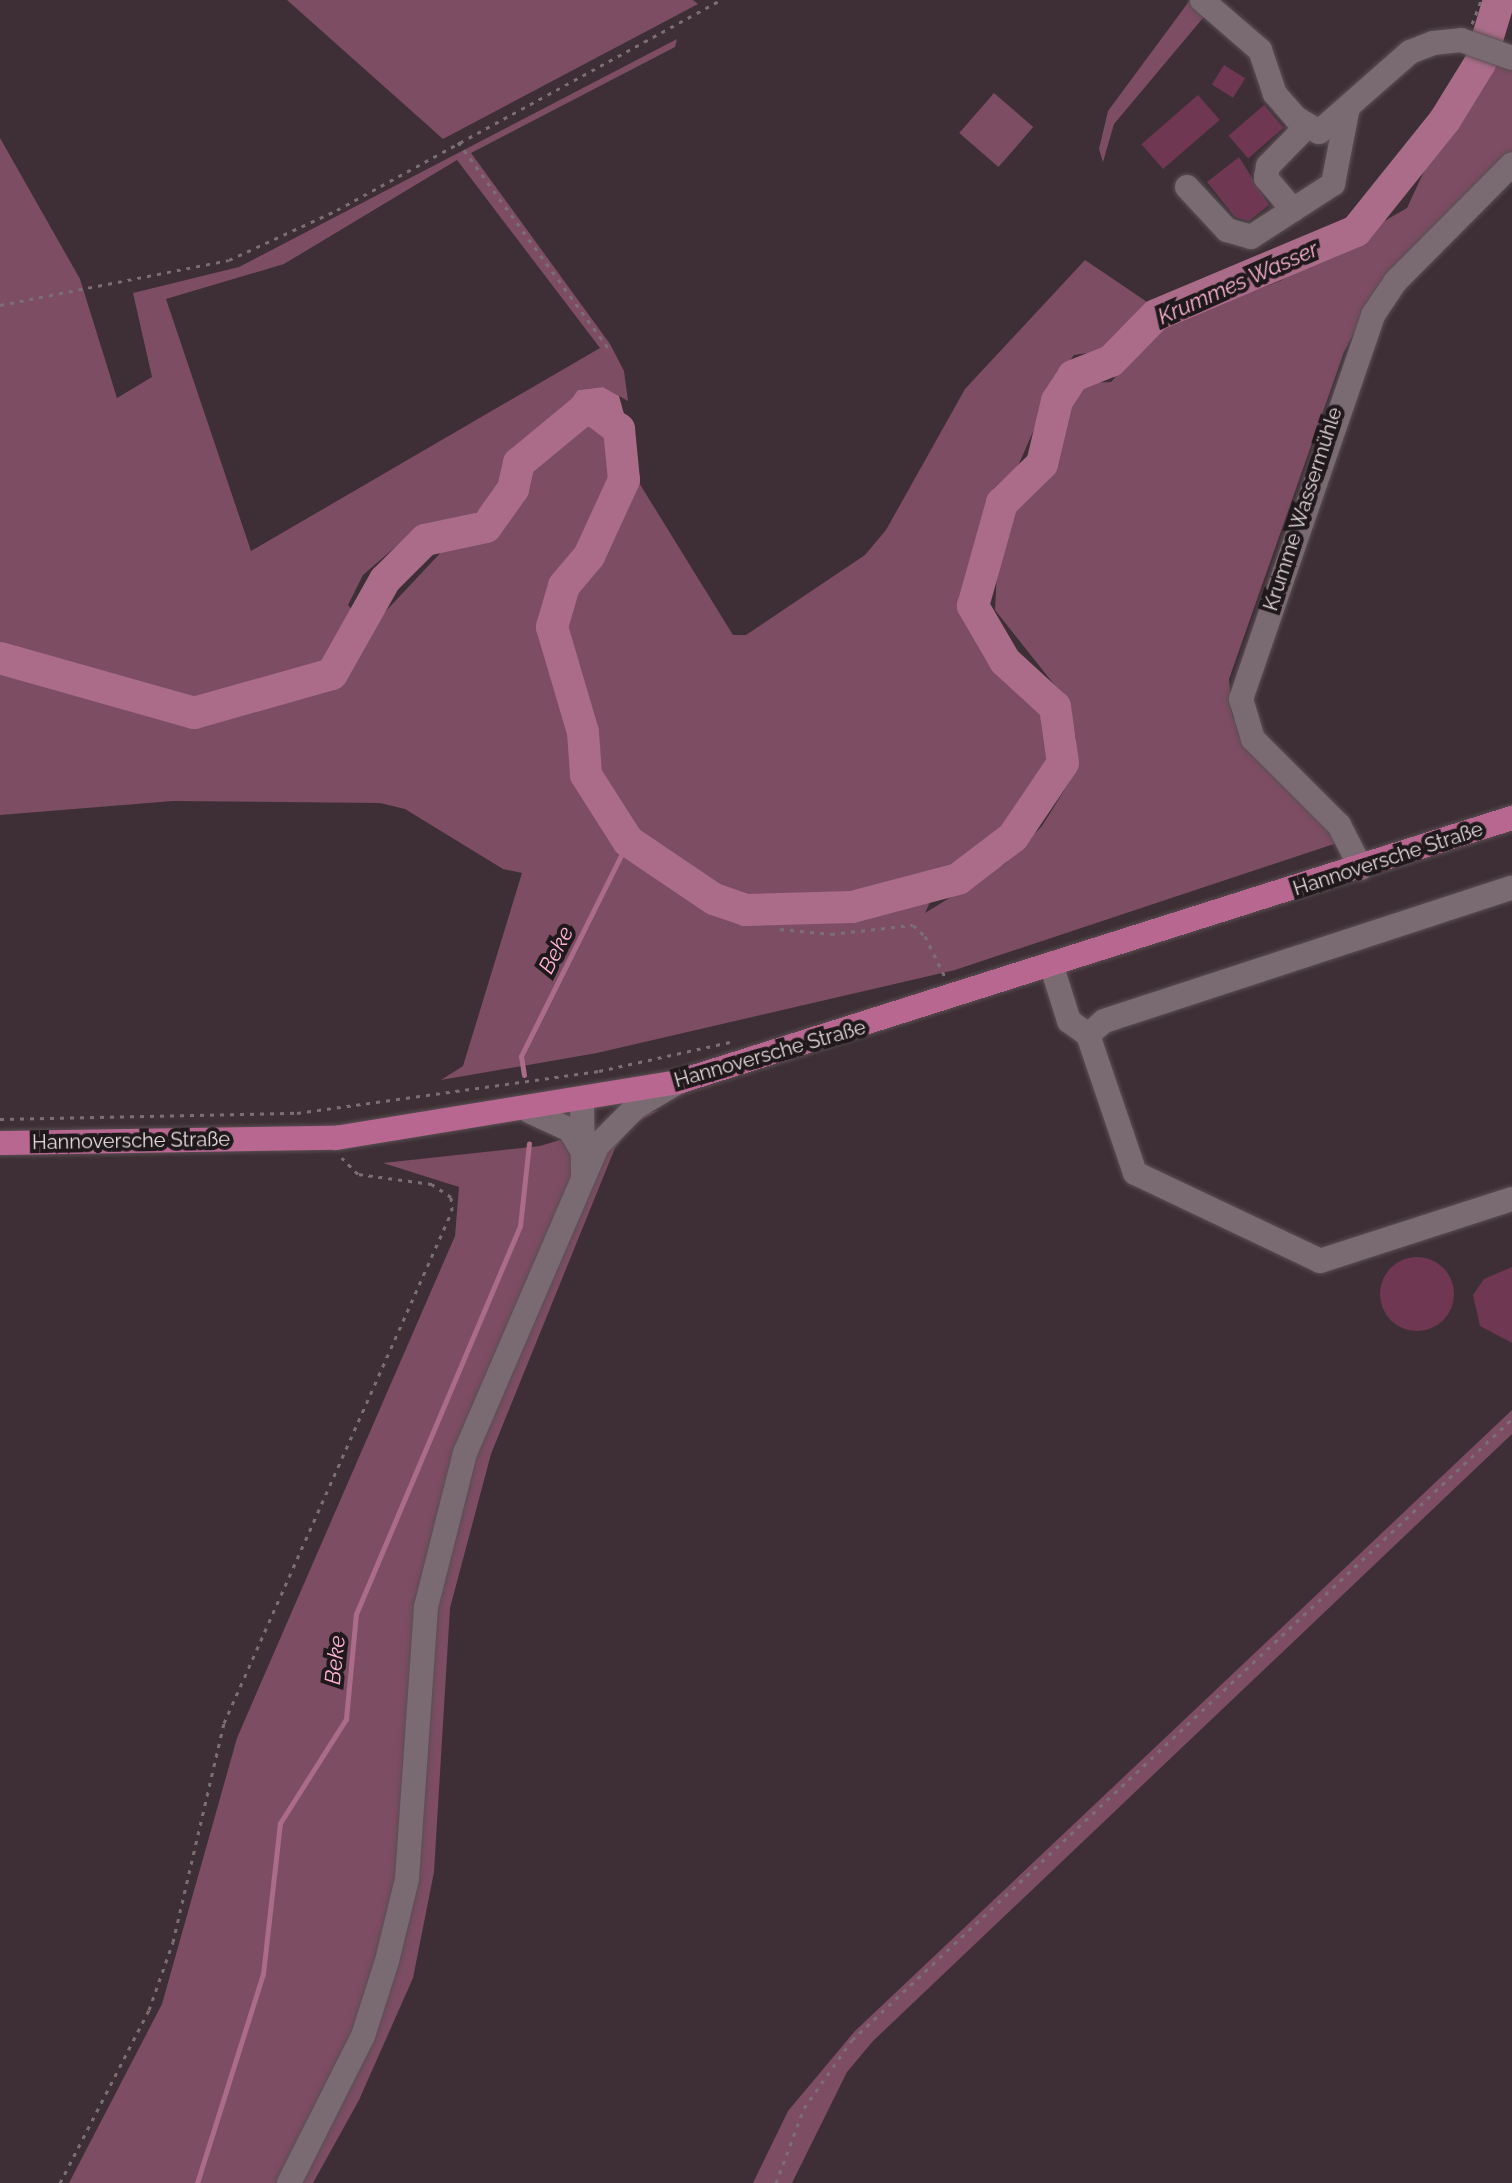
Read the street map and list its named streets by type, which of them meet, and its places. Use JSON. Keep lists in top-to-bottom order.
{
  "streets": {
    "main road": ["Hannoversche Straße"],
    "street": ["Krumme Wassermühle"]
  },
  "crossings": [
    ["Krumme Wassermühle", "Hannoversche Straße"]
  ],
  "water": ["Krummes Wasser", "Beke"]
}
